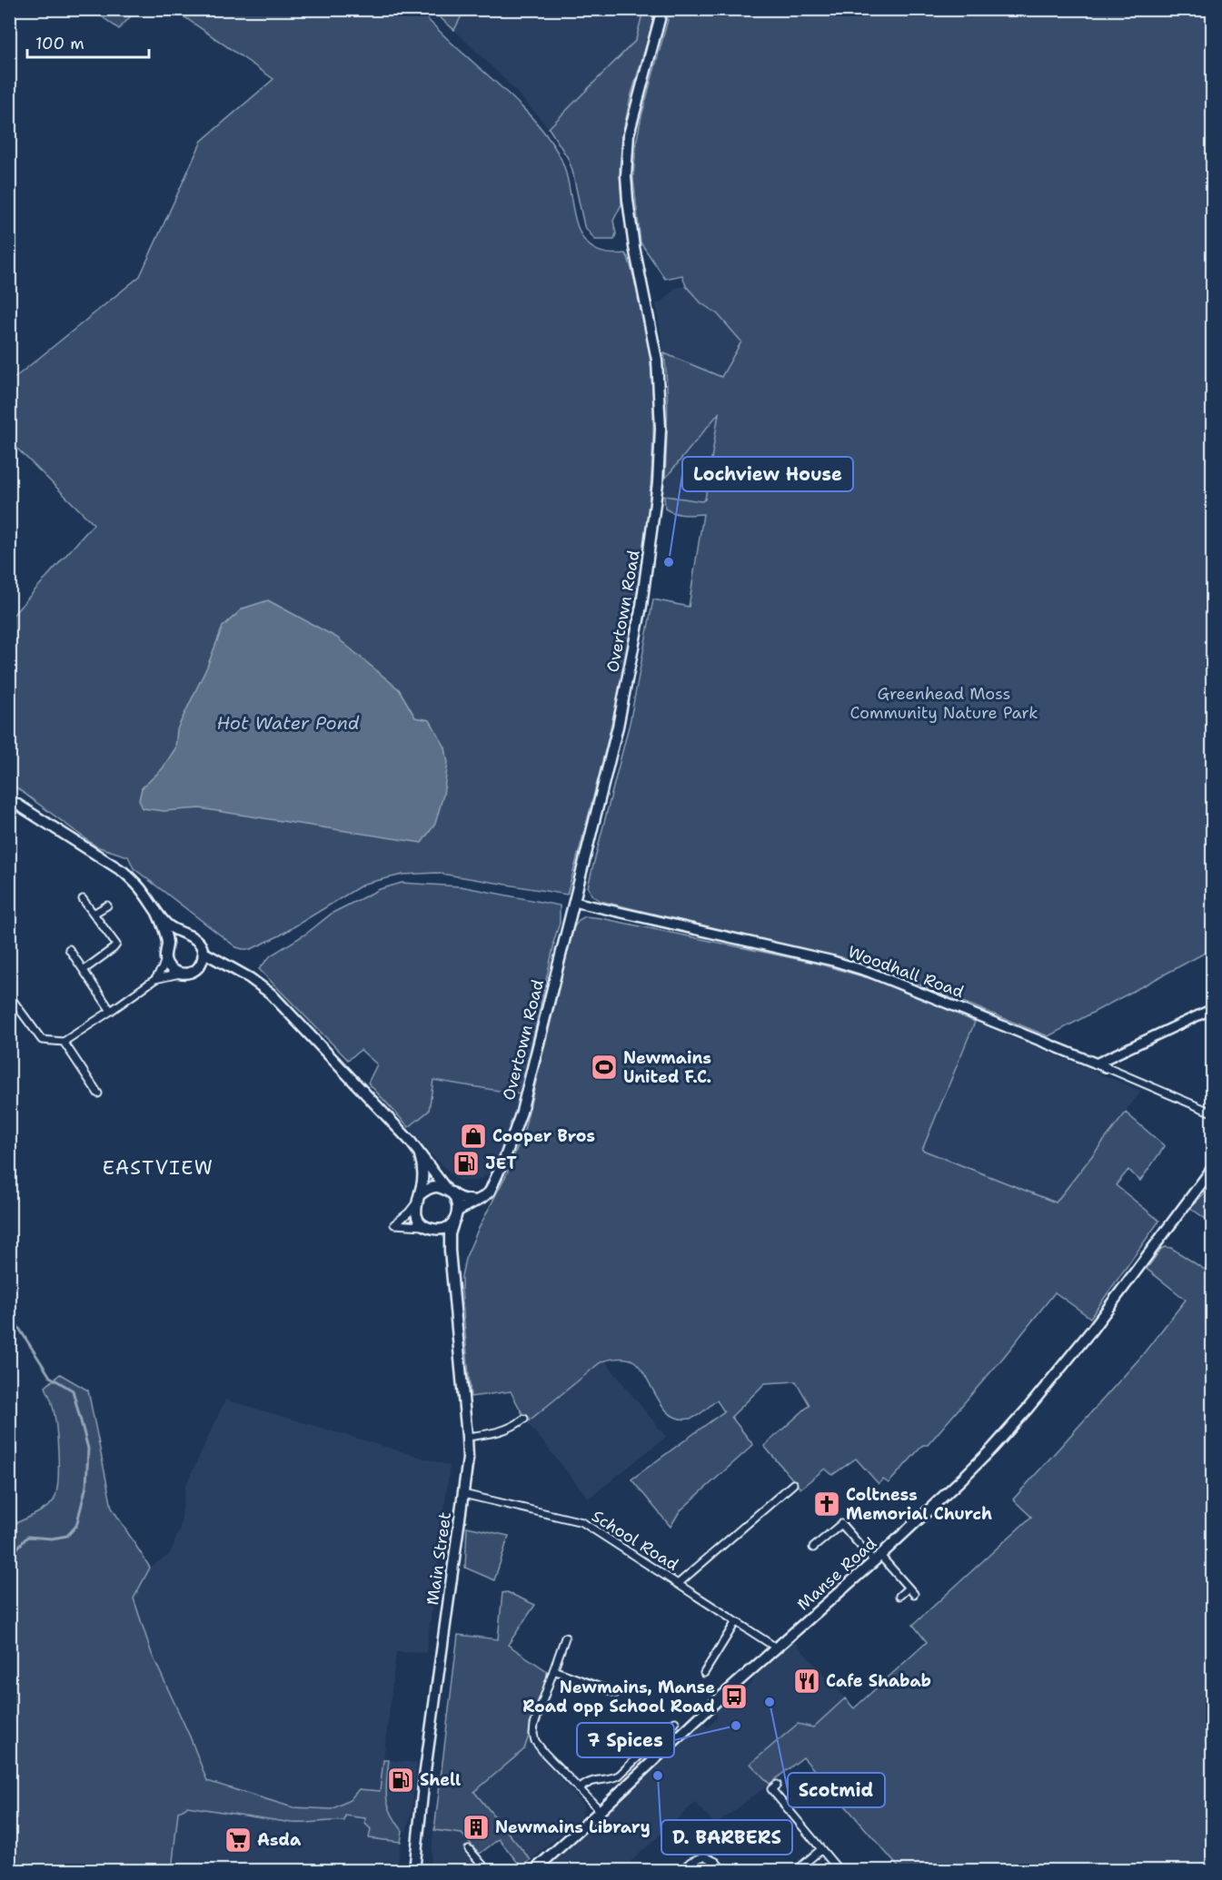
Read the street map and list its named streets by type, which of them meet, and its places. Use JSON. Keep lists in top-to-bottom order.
{
  "streets": {
    "main road": ["Overtown Road", "Main Street", "Manse Road"],
    "street": ["Woodhall Road", "School Road"]
  },
  "crossings": [
    ["Overtown Road", "Woodhall Road"],
    ["Overtown Road", "Main Street"],
    ["School Road", "Main Street"],
    ["School Road", "Manse Road"]
  ],
  "districts": ["EASTVIEW"],
  "water": ["Hot Water Pond"],
  "parks": ["Greenhead Moss Community Nature Park"],
  "places": {
    "other": [
      "Lochview House",
      "Scotmid",
      "7 Spices",
      "D. BARBERS"
    ],
    "sports": ["Newmains United F.C."],
    "shop": ["Cooper Bros"],
    "fuel station": ["JET", "Shell"],
    "church": ["Coltness Memorial Church"],
    "restaurant": ["Cafe Shabab"],
    "bus stop": ["Newmains, Manse Road opp School Road"],
    "building": ["Newmains Library"],
    "supermarket": ["Asda"]
  },
  "scale_bar": "100 m"
}
